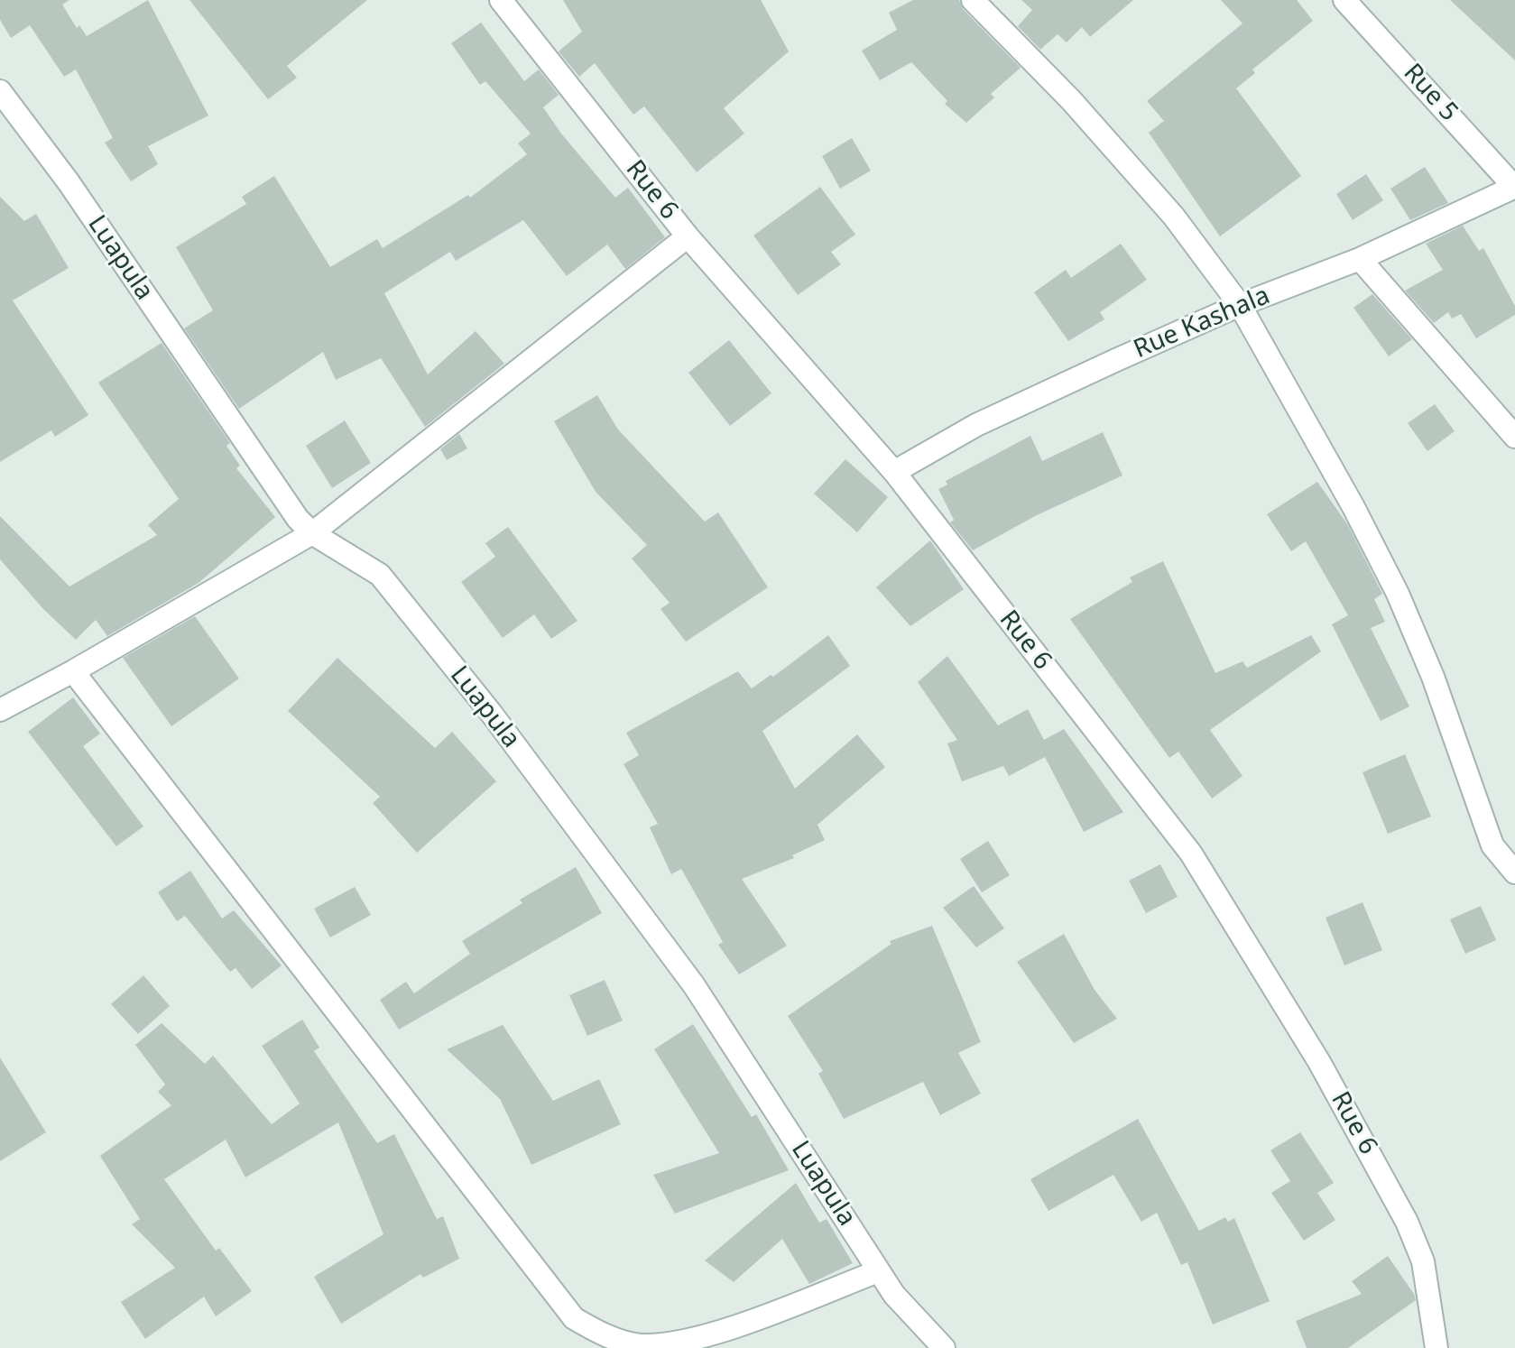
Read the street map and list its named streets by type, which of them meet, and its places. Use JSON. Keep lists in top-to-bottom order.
{
  "streets": {
    "street": [
      "Rue 5",
      "Rue 6",
      "Luapula",
      "Rue Kashala"
    ]
  },
  "crossings": [
    ["Rue 5", "Rue Kashala"],
    ["Rue 6", "Rue Kashala"]
  ]
}
